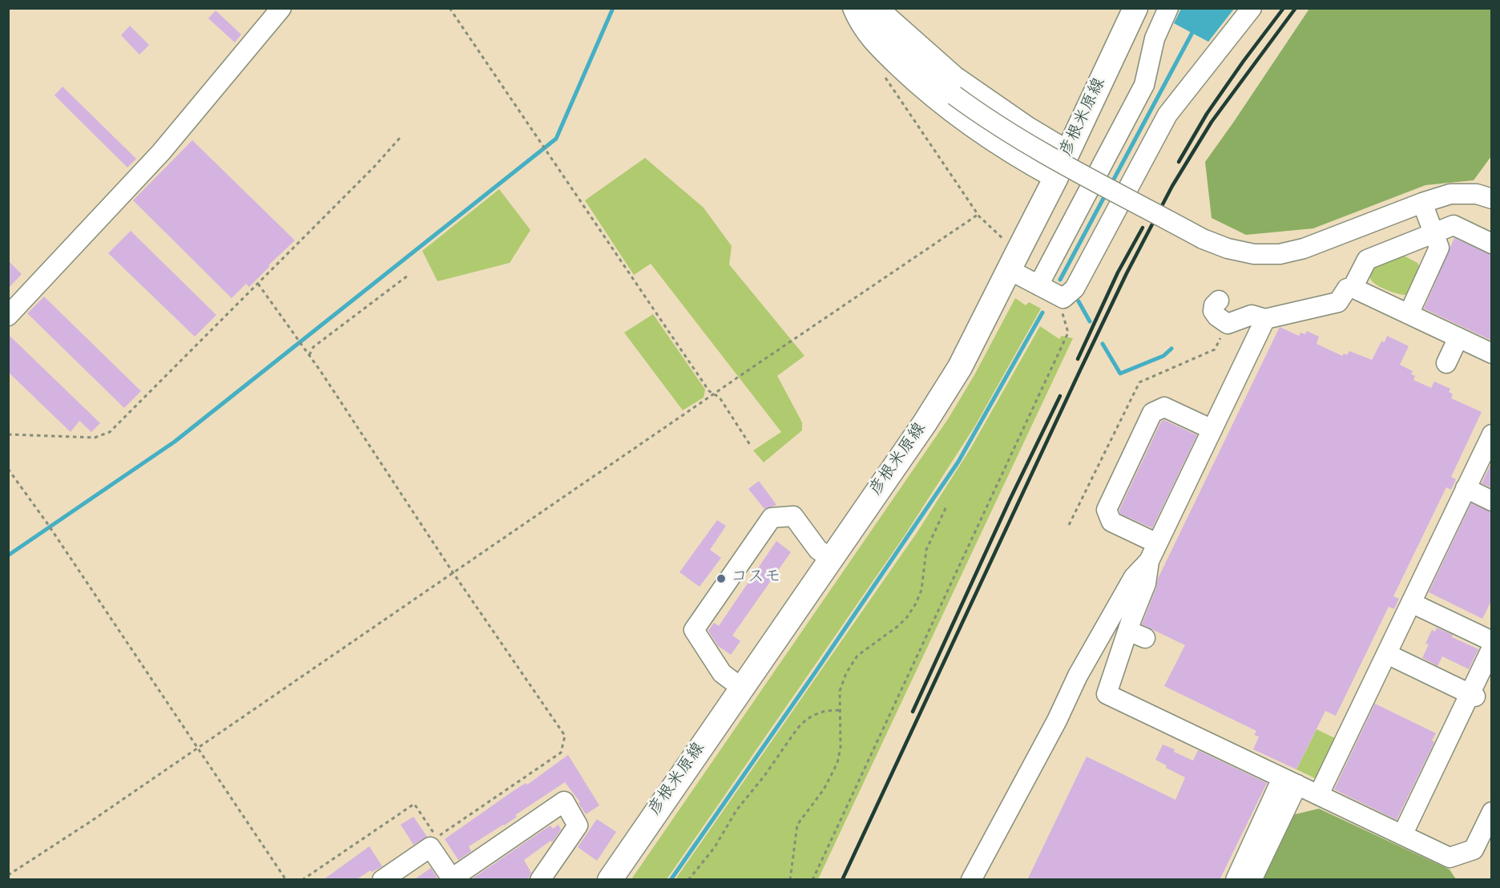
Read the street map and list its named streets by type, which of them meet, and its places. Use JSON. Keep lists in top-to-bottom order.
{
  "streets": {
    "main road": ["彦根米原線"]
  },
  "places": ["コスモ"]
}
